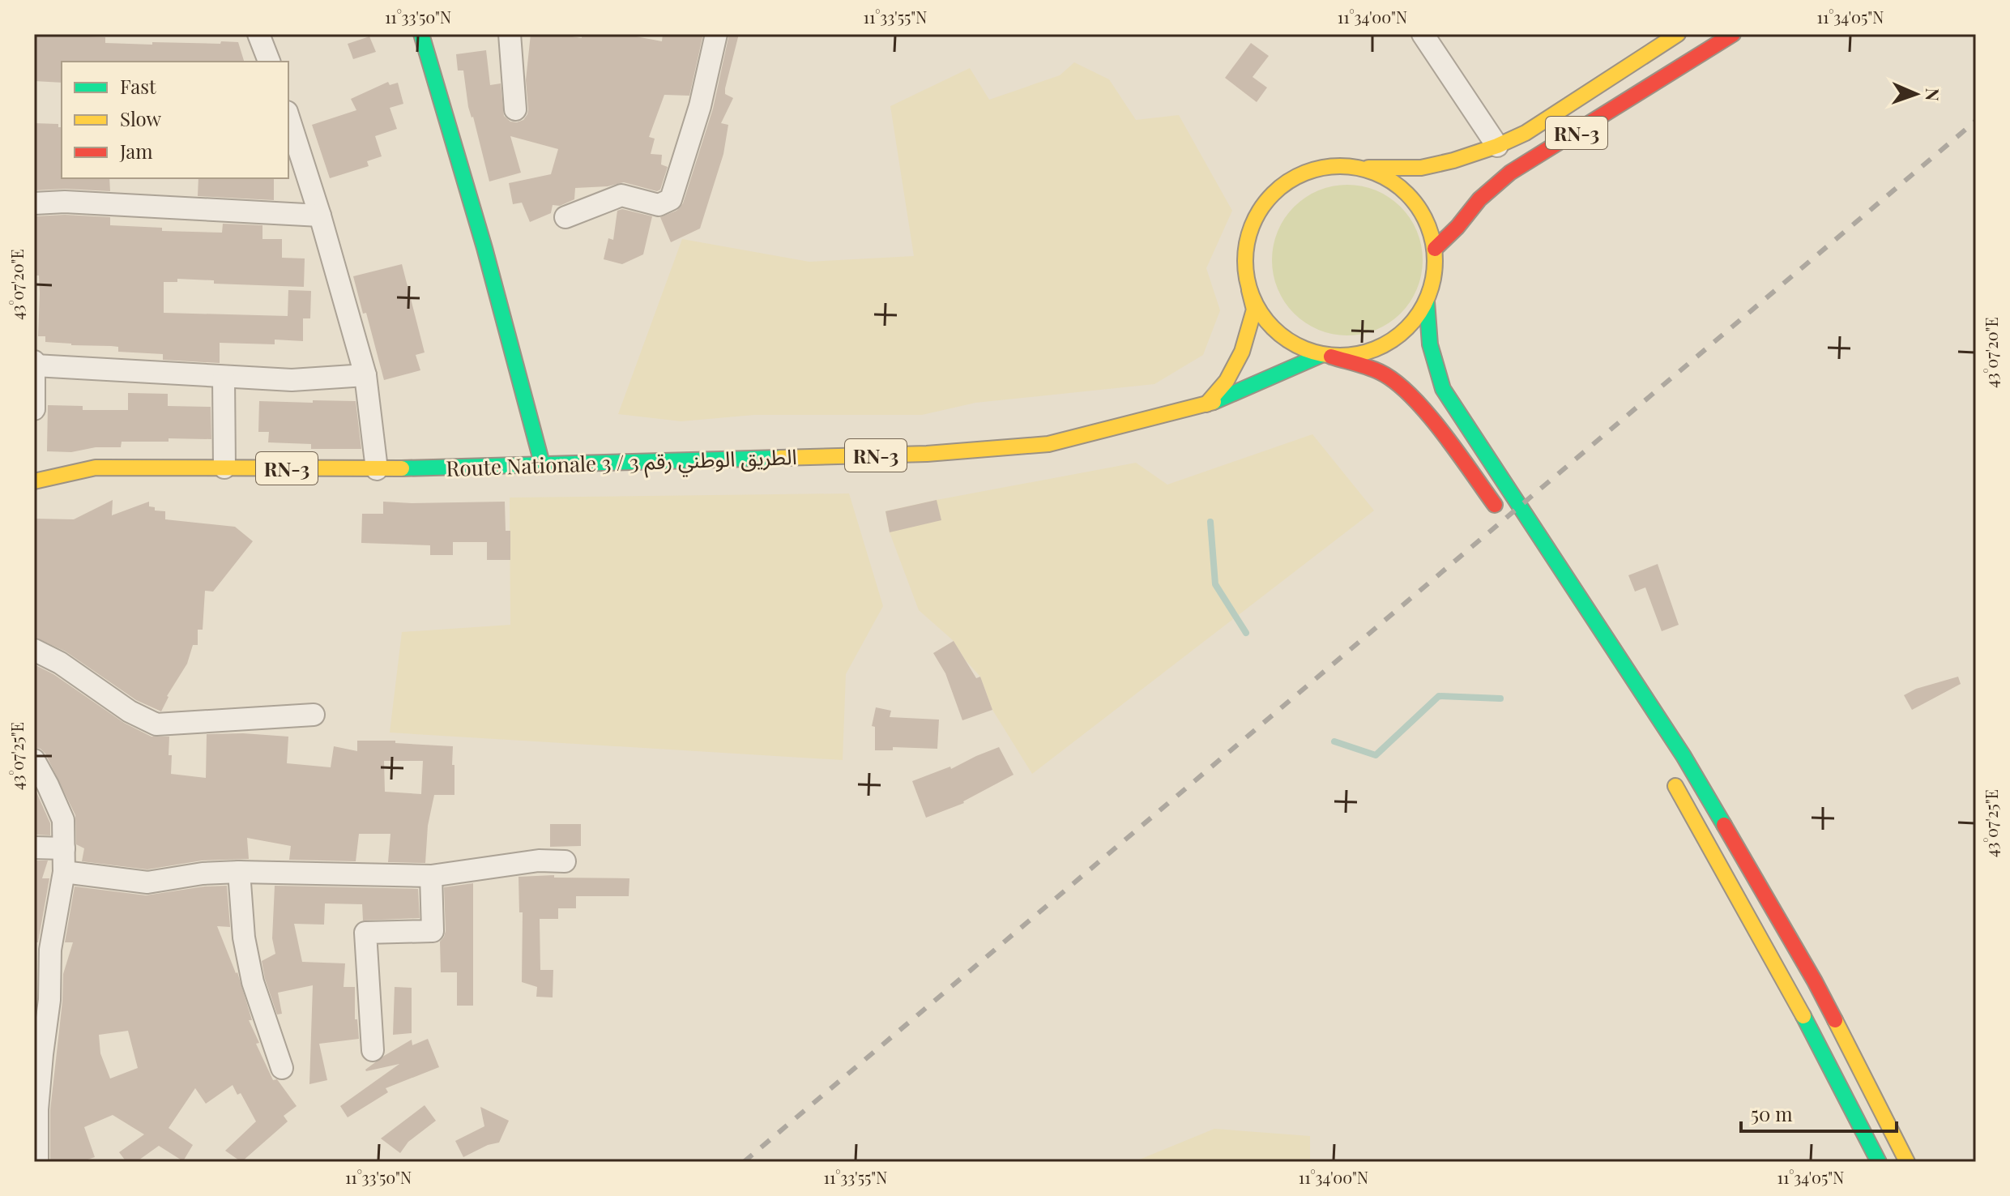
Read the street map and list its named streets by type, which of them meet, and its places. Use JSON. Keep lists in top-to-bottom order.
{
  "streets": {
    "main road": ["RN-3", "Route Nationale 3 / الطريق الوطني رقم 3"]
  },
  "crossings": [
    ["RN-3", "Route Nationale 3 / الطريق الوطني رقم 3"]
  ],
  "legend": ["Fast", "Slow", "Jam"],
  "scale_bar": "50 m",
  "north": "right",
  "coordinates": [
    "11°33'50\"N",
    "11°33'55\"N",
    "11°34'00\"N",
    "11°34'05\"N",
    "43°07'20\"E",
    "43°07'25\"E"
  ]
}
